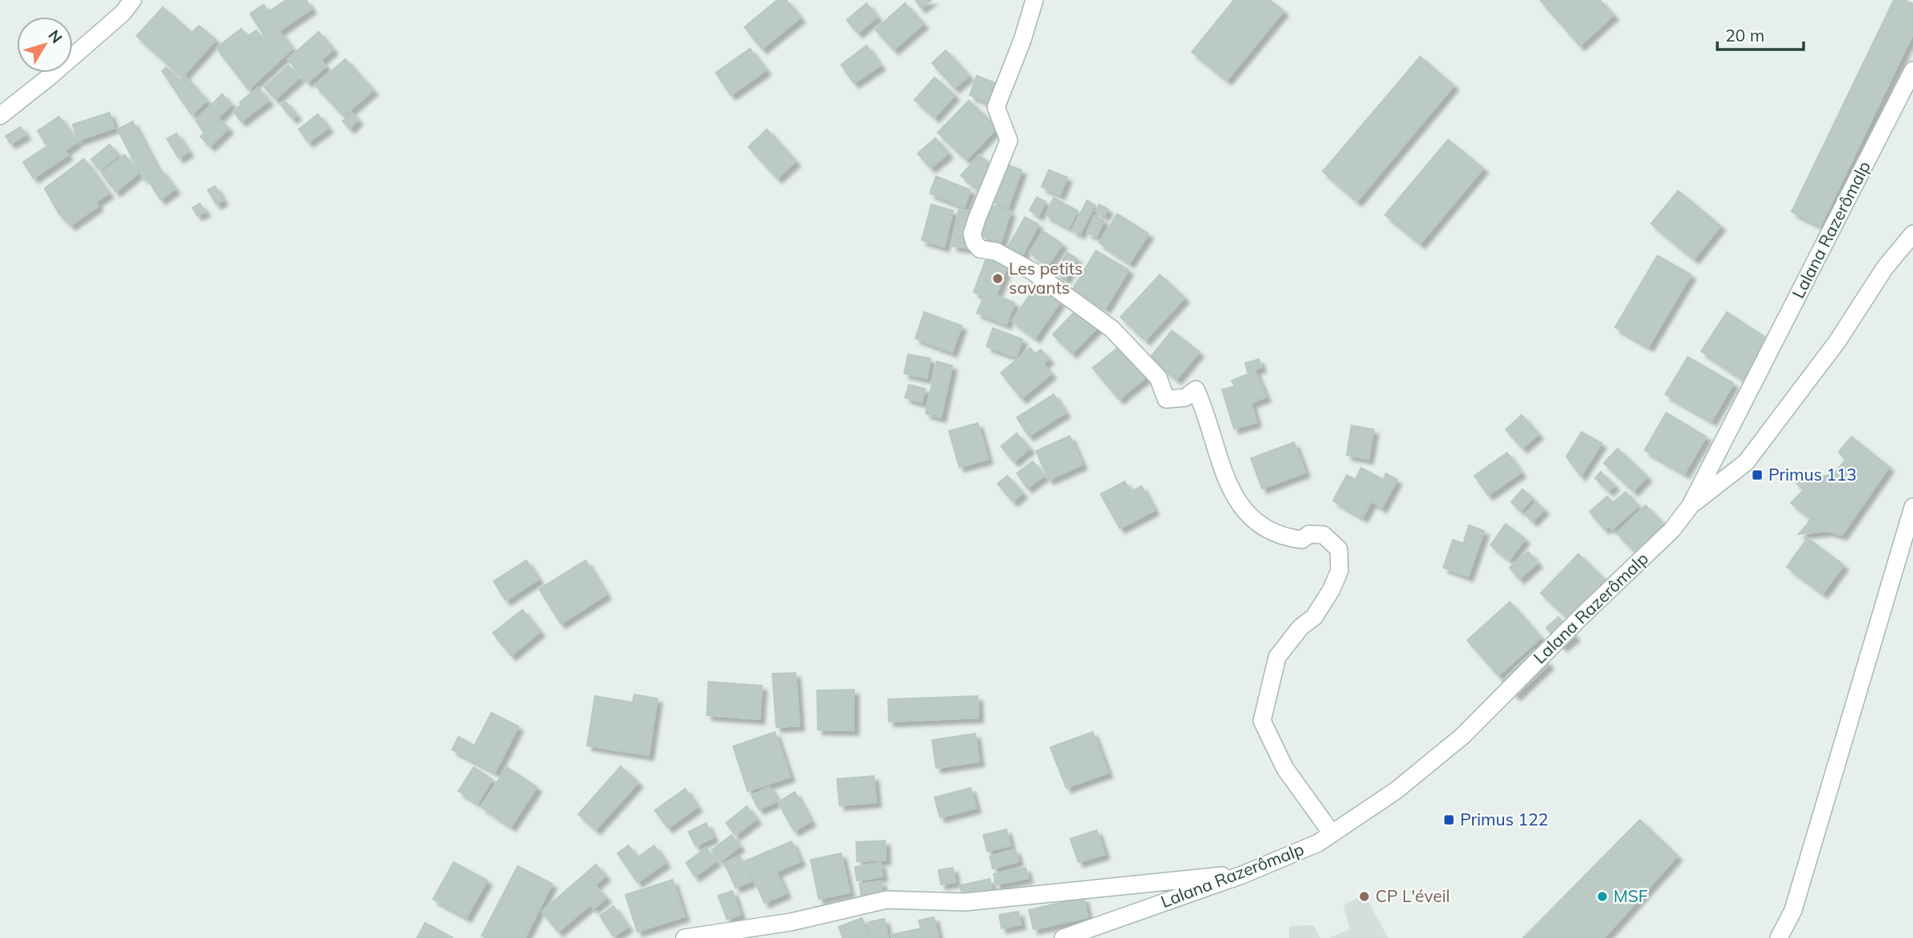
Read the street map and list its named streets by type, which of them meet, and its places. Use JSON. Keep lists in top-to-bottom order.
{
  "streets": {
    "street": ["Lalana Razerômalp"]
  },
  "places": {
    "other": ["Les petits savants", "CP L'éveil", "MSF"],
    "transit": ["Primus 113", "Primus 122"]
  },
  "scale_bar": "20 m",
  "north": "top right"
}
